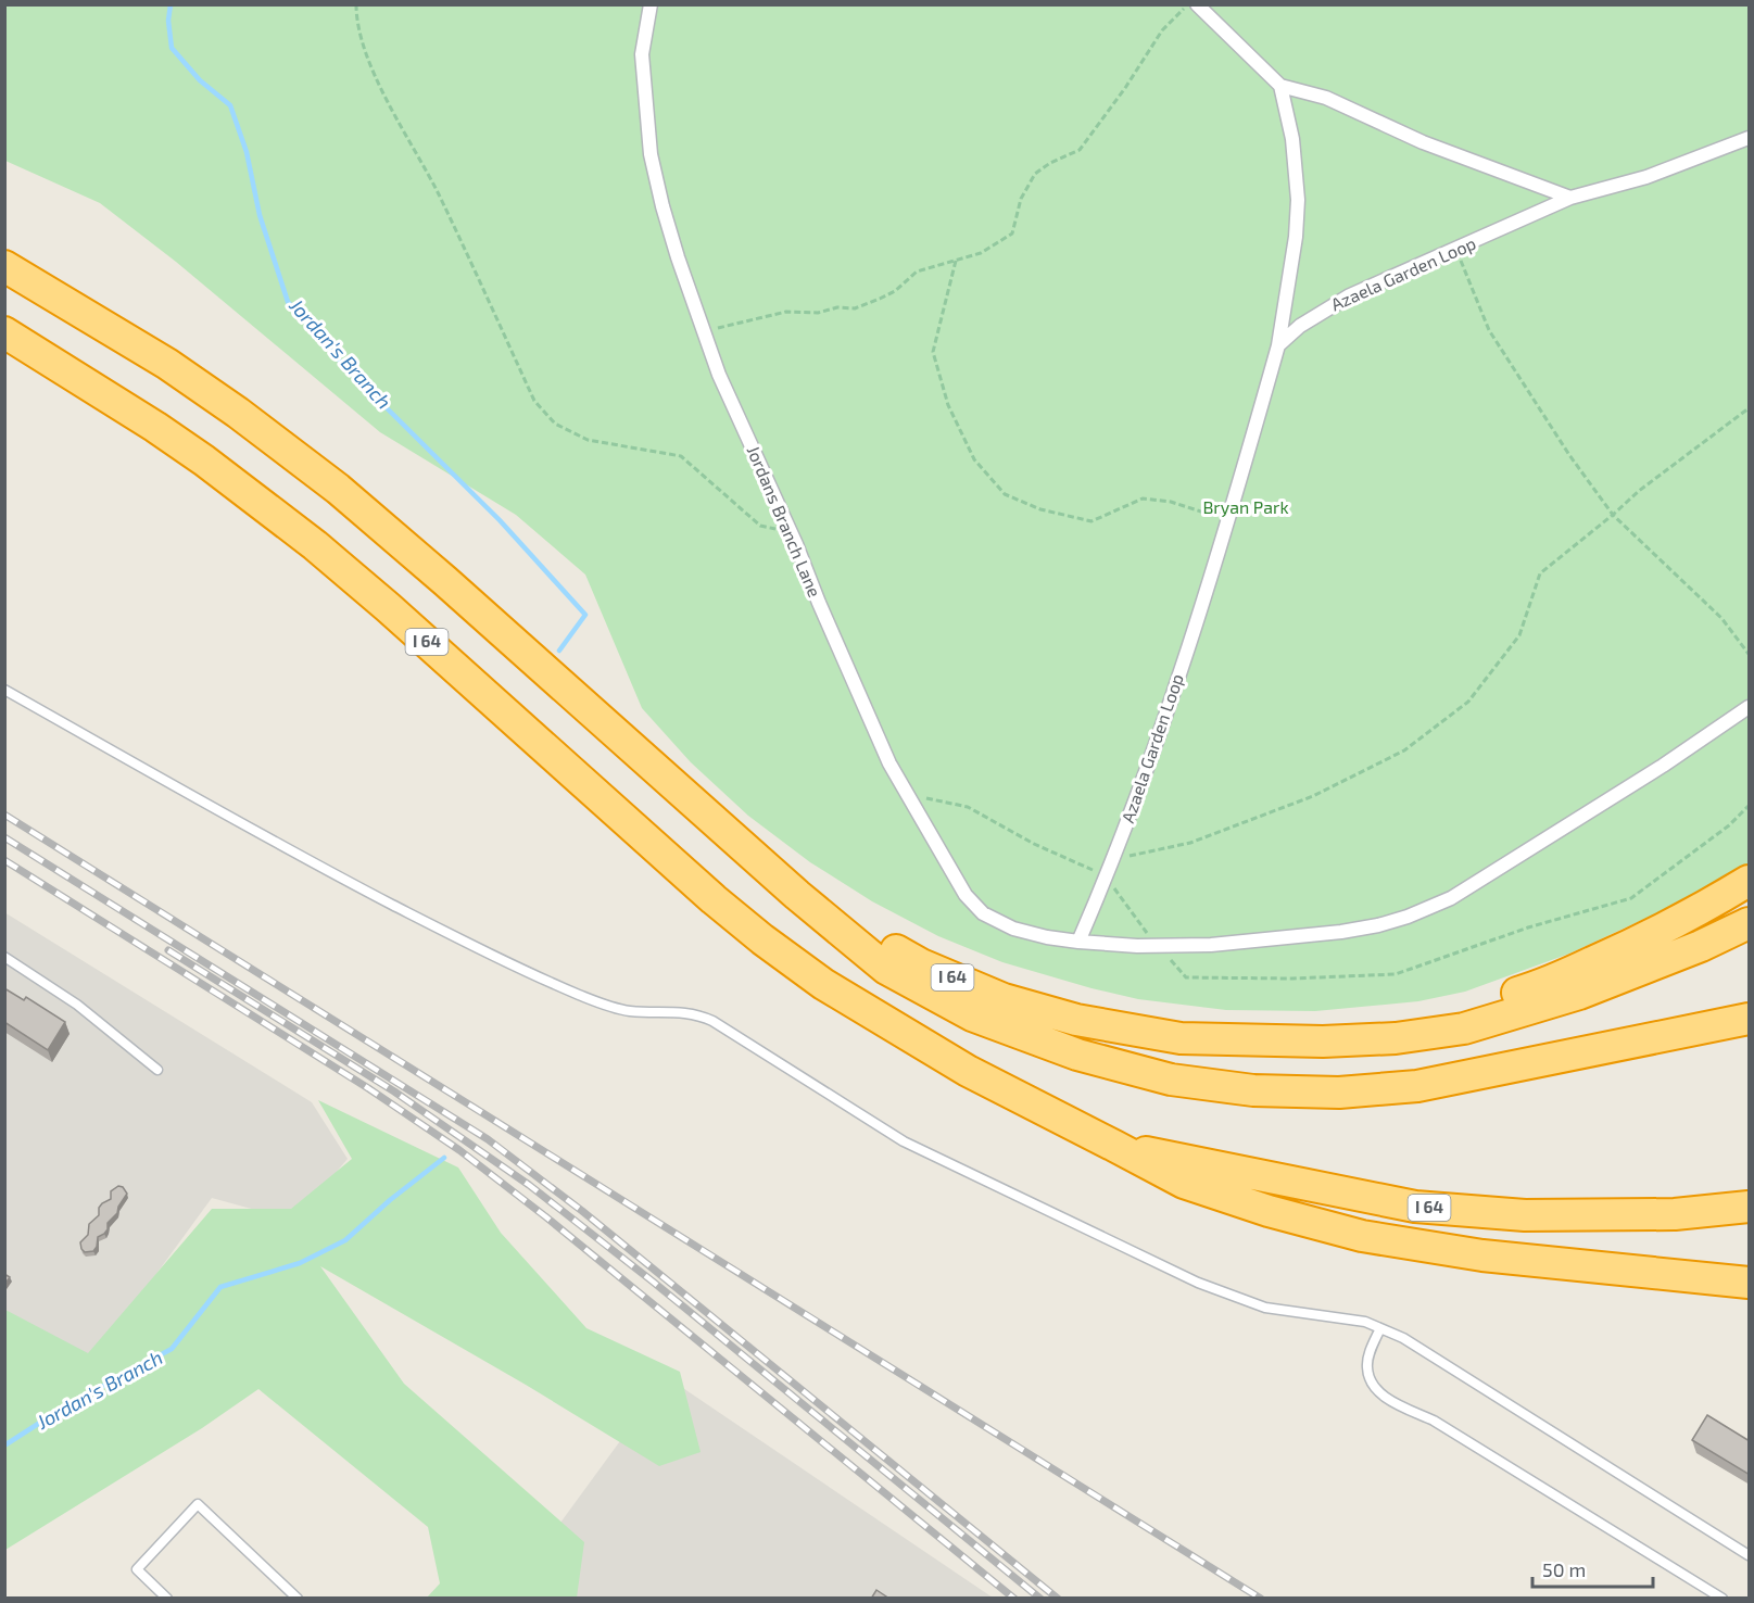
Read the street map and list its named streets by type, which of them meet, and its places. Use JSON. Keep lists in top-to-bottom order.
{
  "streets": {
    "highway": ["I 64"],
    "street": ["Azaela Garden Loop", "Jordans Branch Lane"]
  },
  "crossings": [
    ["Azaela Garden Loop", "Jordans Branch Lane"]
  ],
  "water": ["Jordan's Branch"],
  "parks": ["Bryan Park"],
  "scale_bar": "50 m"
}
